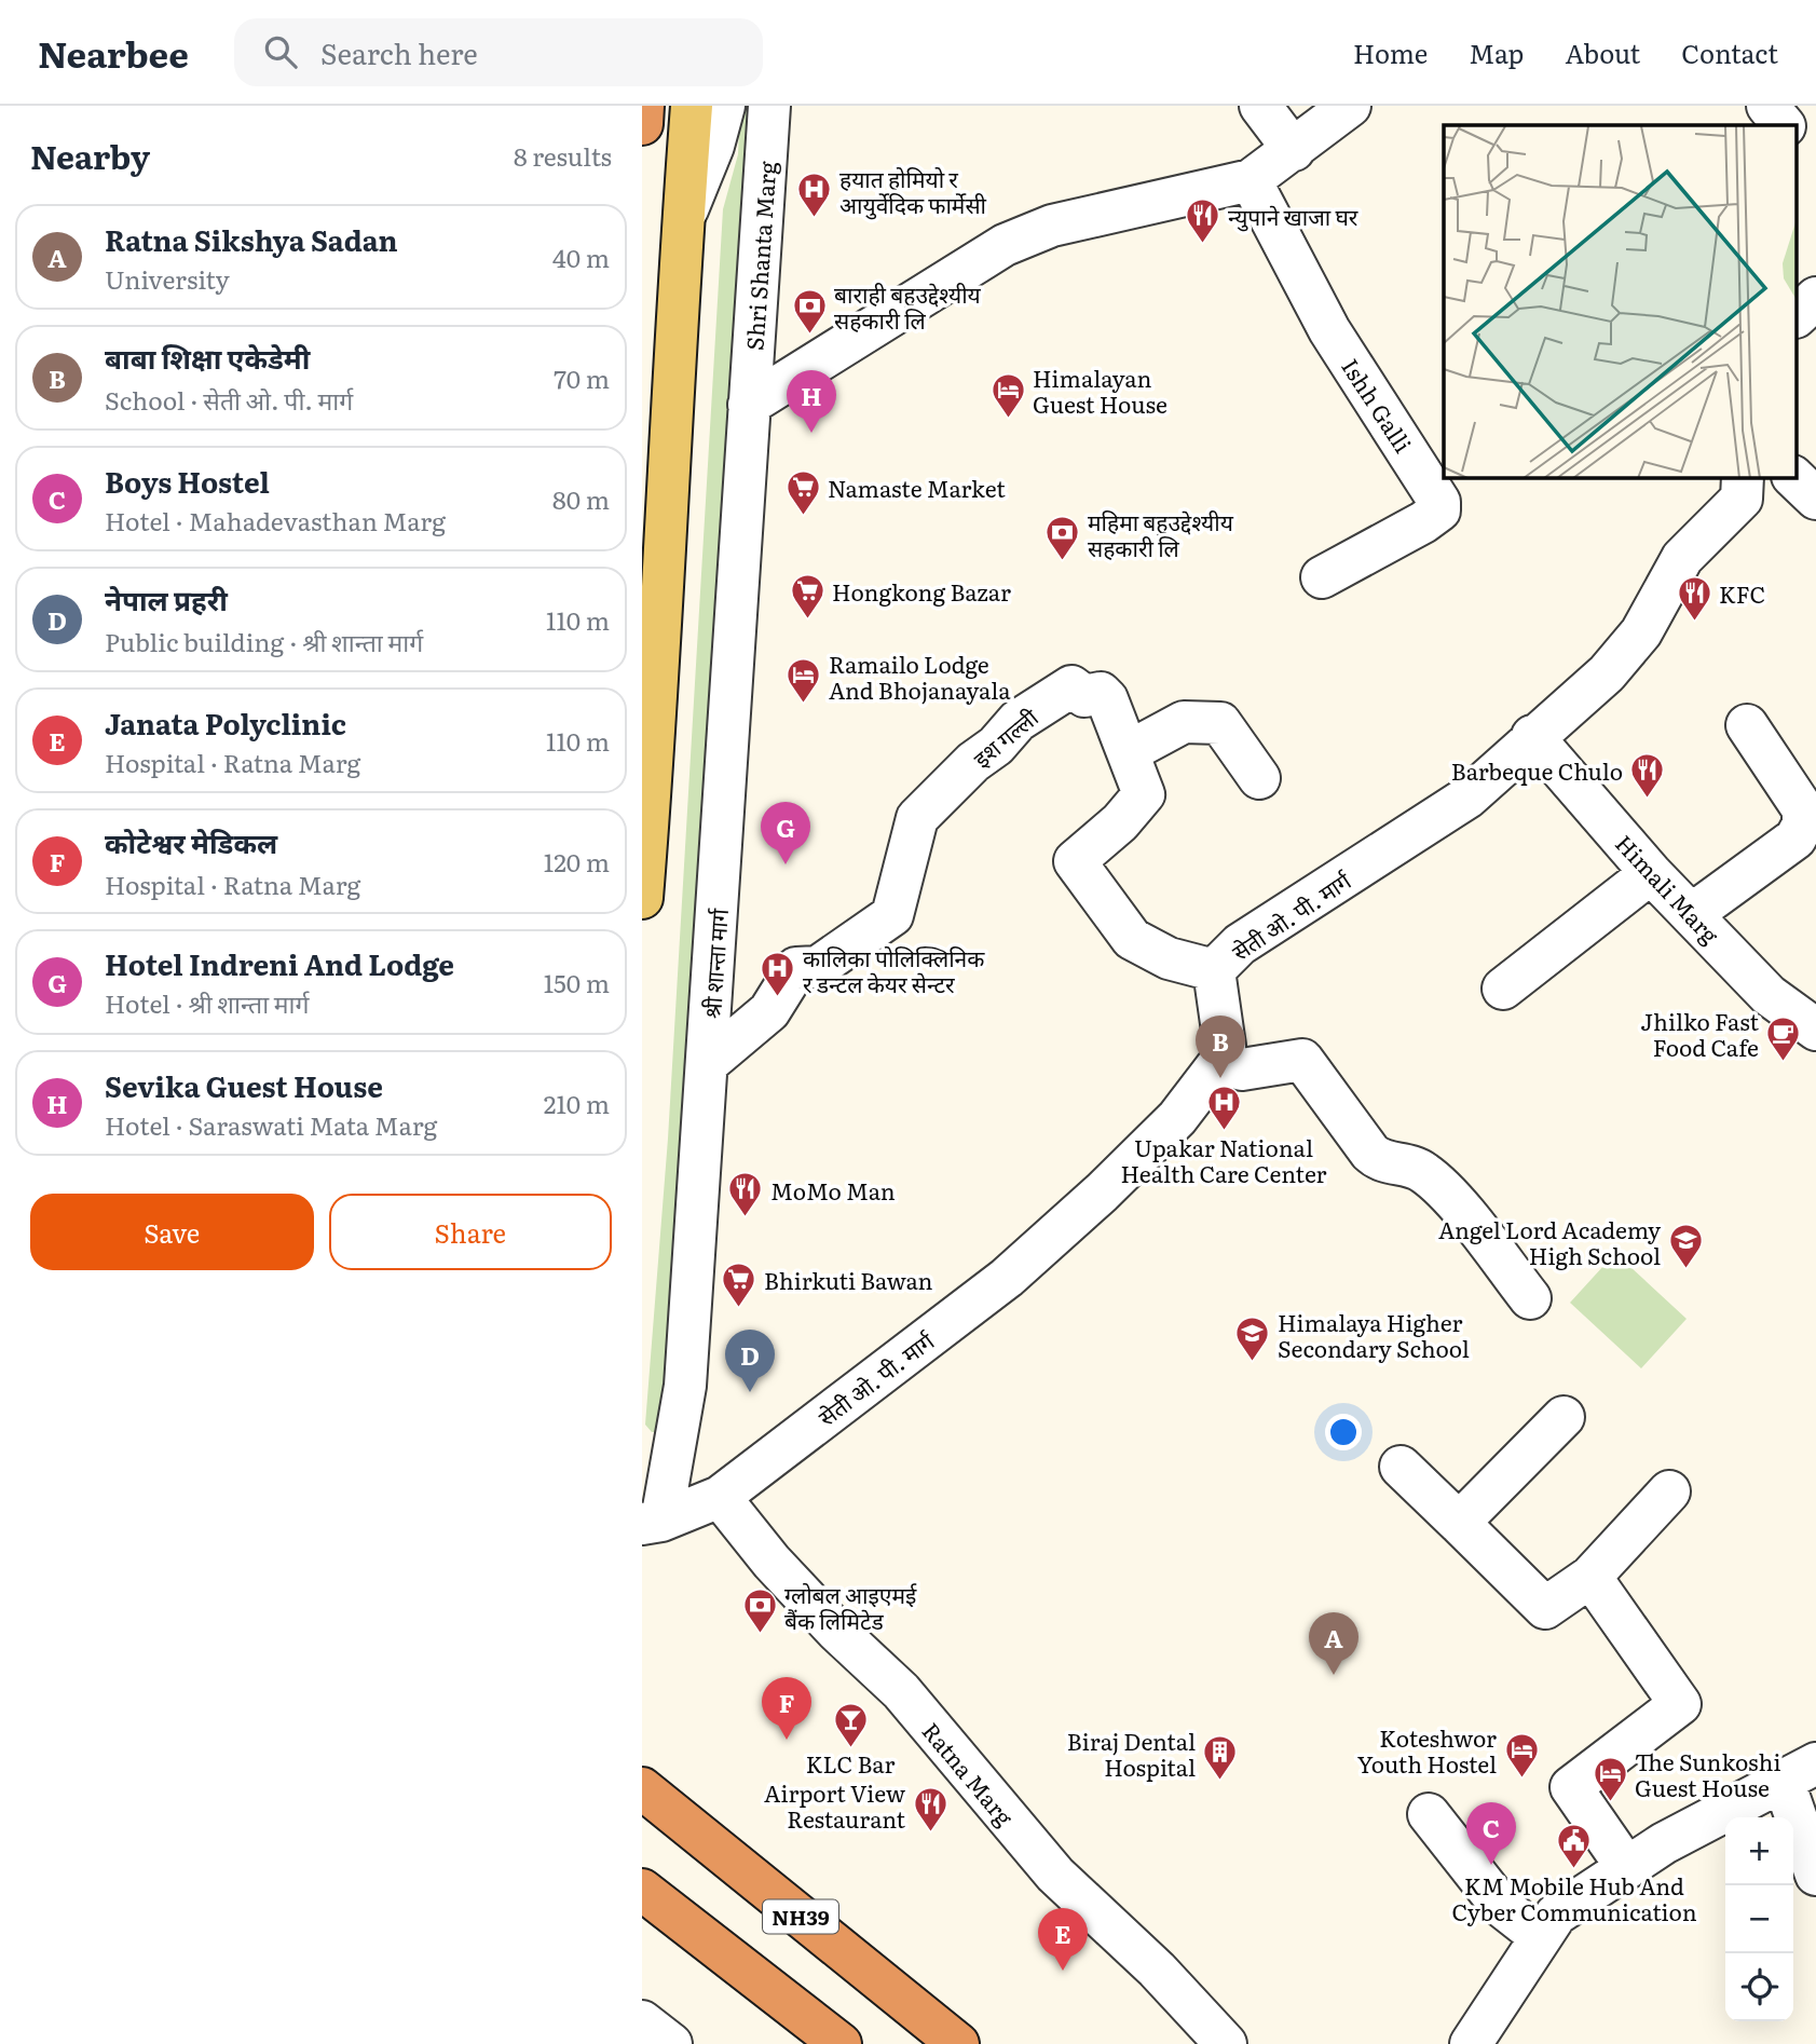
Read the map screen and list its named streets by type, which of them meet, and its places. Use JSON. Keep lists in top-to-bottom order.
{
  "streets": {
    "highway": ["NH39"],
    "street": [
      "Shri Shanta Marg",
      "Ishh Galli",
      "इश गल्ली",
      "Himali Marg",
      "सेती ओ. पी. मार्ग",
      "श्री शान्ता मार्ग",
      "Ratna Marg"
    ]
  },
  "crossings": [
    ["Shri Shanta Marg", "श्री शान्ता मार्ग"],
    ["इश गल्ली", "सेती ओ. पी. मार्ग"],
    ["इश गल्ली", "श्री शान्ता मार्ग"],
    ["Himali Marg", "सेती ओ. पी. मार्ग"],
    ["सेती ओ. पी. मार्ग", "श्री शान्ता मार्ग"],
    ["सेती ओ. पी. मार्ग", "Ratna Marg"]
  ],
  "places": {
    "hospital": ["हयात होमियो र आयुर्वेदिक फार्मेसी", "कालिका पोलिक्लिनिक र डन्टल केयर सेन्टर", "Upakar National Health Care Center"],
    "restaurant": [
      "न्युपाने खाजा घर",
      "KFC",
      "Barbeque Chulo",
      "MoMo Man",
      "Airport View Restaurant"
    ],
    "bank": ["बाराही बहुउद्देश्यीय सहकारी लि", "महिमा बहुउद्देश्यीय सहकारी लि", "ग्लोबल आइएमई बैंक लिमिटेड"],
    "hotel": [
      "Himalayan Guest House",
      "Ramailo Lodge And Bhojanayala",
      "Koteshwor Youth Hostel",
      "The Sunkoshi Guest House"
    ],
    "supermarket": ["Namaste Market", "Hongkong Bazar", "Bhirkuti Bawan"],
    "cafe": ["Jhilko Fast Food Cafe"],
    "school or university": ["Angel Lord Academy High School", "Himalaya Higher Secondary School"],
    "bar": ["KLC Bar"],
    "building": ["Biraj Dental Hospital"],
    "public building": ["KM Mobile Hub And Cyber Communication"]
  },
  "page": {
    "header": "Nearbee",
    "search": "Search here",
    "nav": [
      "Home",
      "Map",
      "About",
      "Contact"
    ],
    "heading": ["Nearby", "8 results"],
    "list": [
      {
        "mark": "A",
        "name": "Ratna Sikshya Sadan",
        "note": "University",
        "value": "40 m"
      },
      {
        "mark": "B",
        "name": "बाबा शिक्षा एकेडेमी",
        "note": "School · सेती ओ. पी. मार्ग",
        "value": "70 m"
      },
      {
        "mark": "C",
        "name": "Boys Hostel",
        "note": "Hotel · Mahadevasthan Marg",
        "value": "80 m"
      },
      {
        "mark": "D",
        "name": "नेपाल प्रहरी",
        "note": "Public building · श्री शान्ता मार्ग",
        "value": "110 m"
      },
      {
        "mark": "E",
        "name": "Janata Polyclinic",
        "note": "Hospital · Ratna Marg",
        "value": "110 m"
      },
      {
        "mark": "F",
        "name": "कोटेश्वर मेडिकल",
        "note": "Hospital · Ratna Marg",
        "value": "120 m"
      },
      {
        "mark": "G",
        "name": "Hotel Indreni And Lodge",
        "note": "Hotel · श्री शान्ता मार्ग",
        "value": "150 m"
      },
      {
        "mark": "H",
        "name": "Sevika Guest House",
        "note": "Hotel · Saraswati Mata Marg",
        "value": "210 m"
      }
    ],
    "pins": [
      "H",
      "G",
      "B",
      "D",
      "A",
      "F",
      "C",
      "E"
    ],
    "buttons": ["Save", "Share"],
    "map_buttons": ["+", "−"]
  }
}
